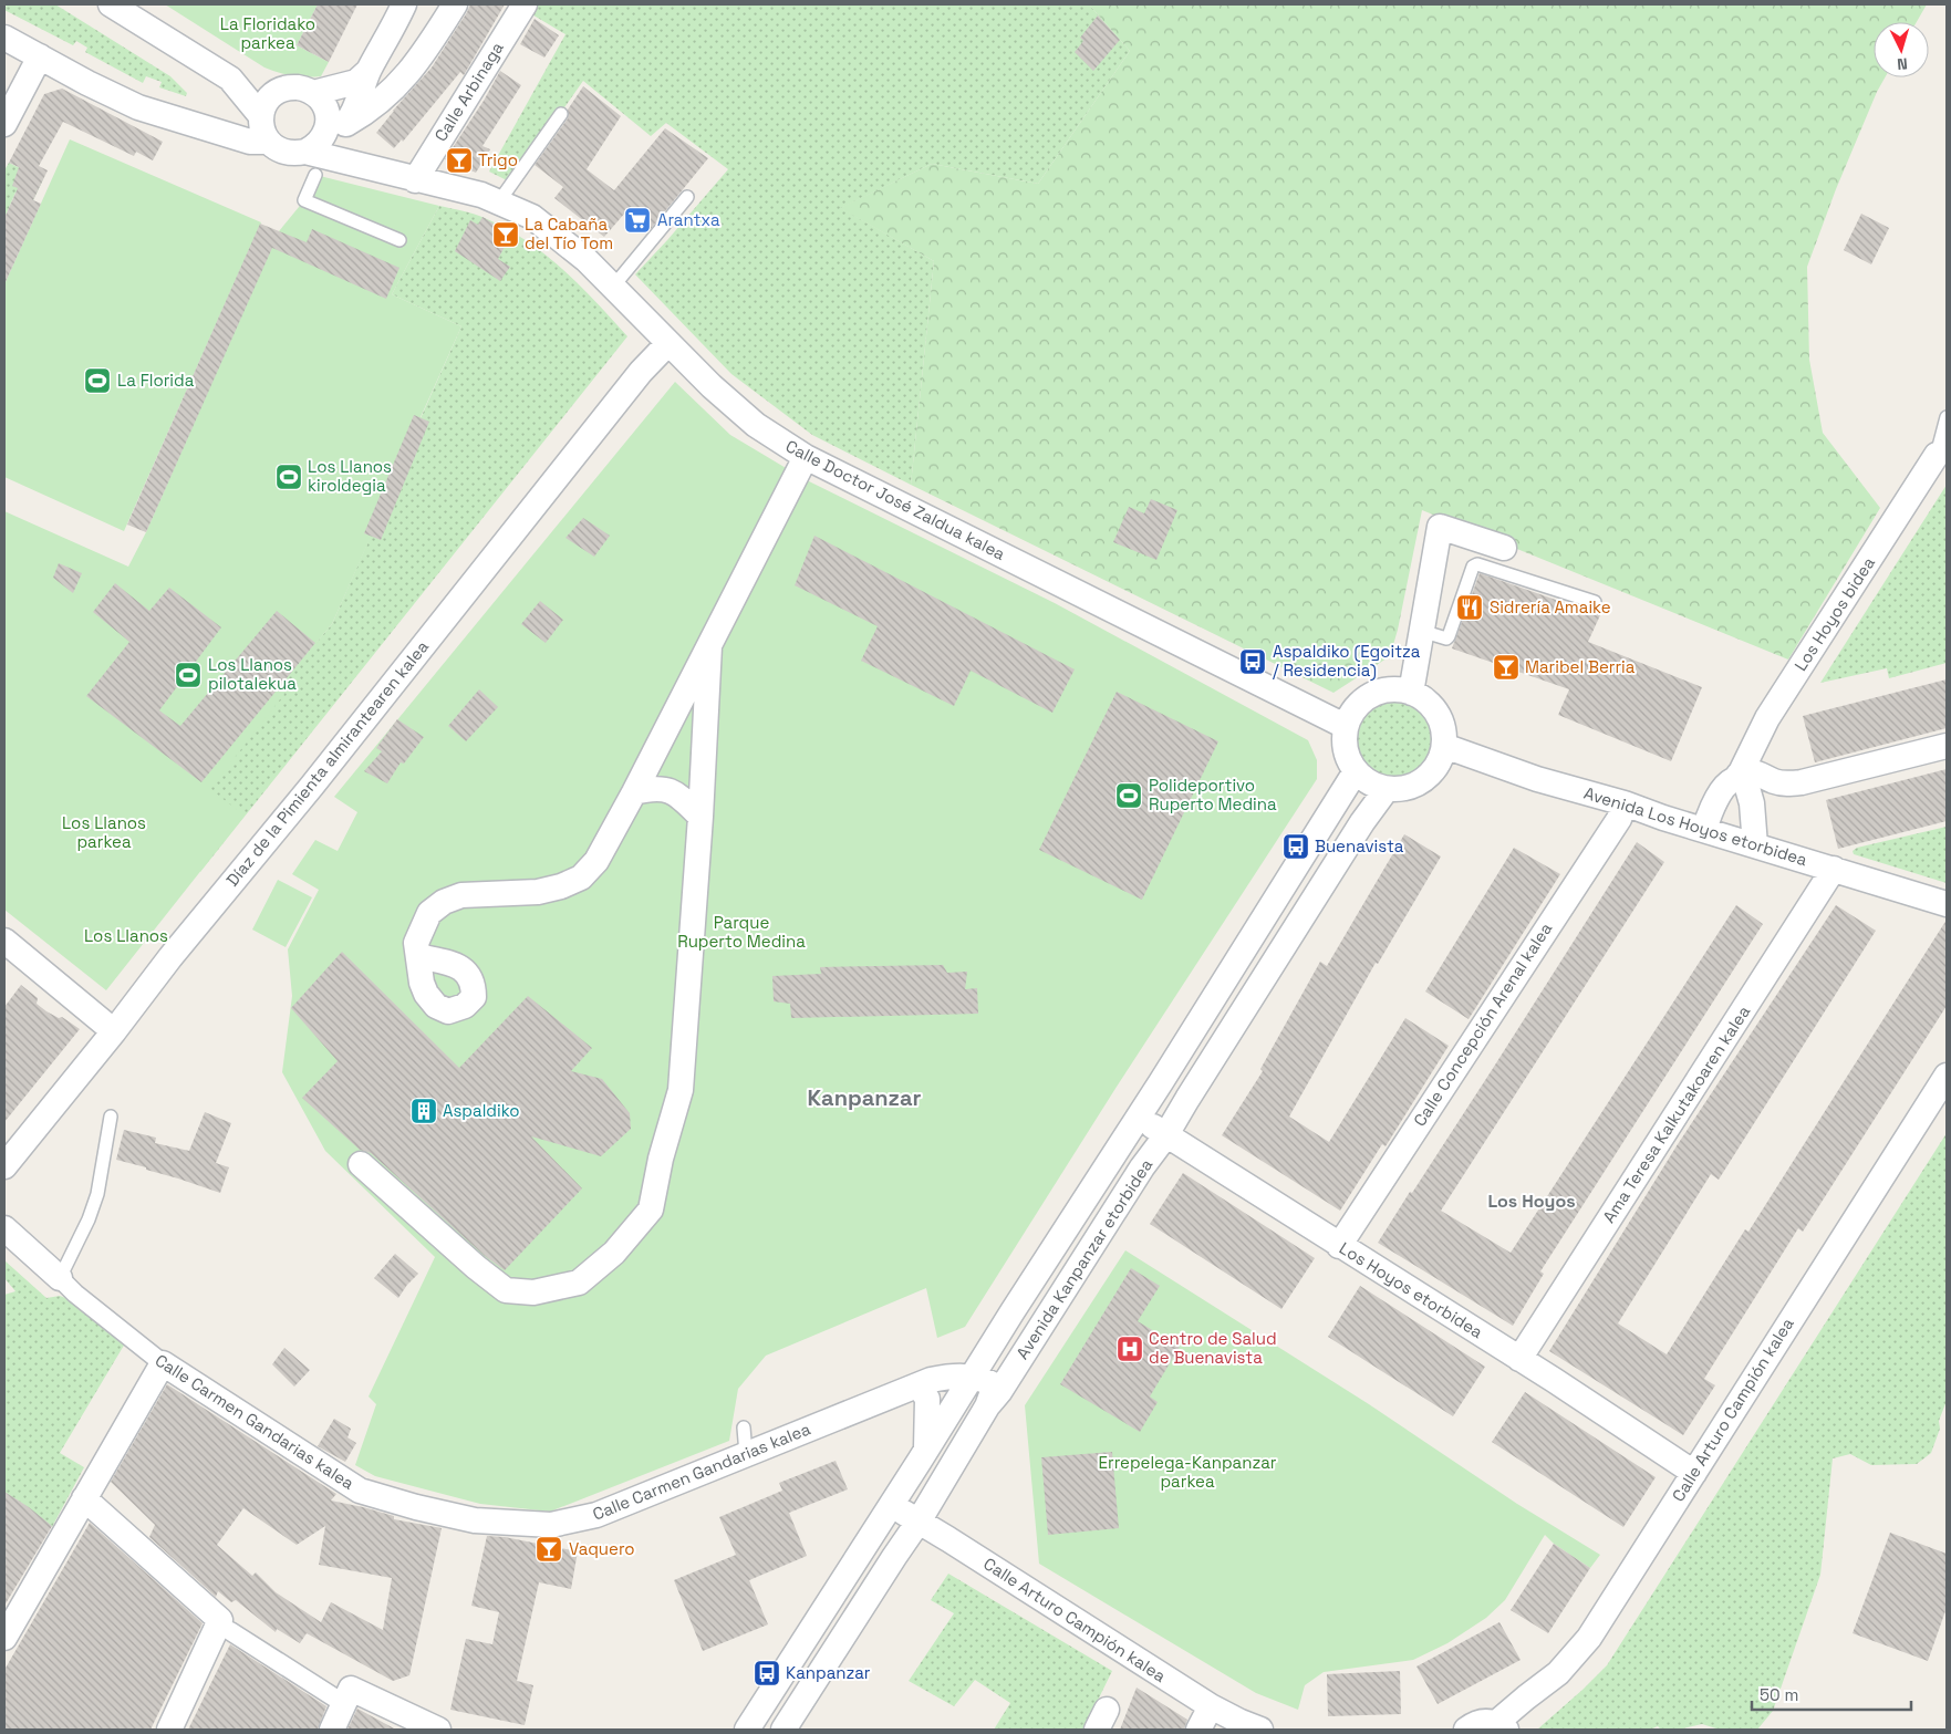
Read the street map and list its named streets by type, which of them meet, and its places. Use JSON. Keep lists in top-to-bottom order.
{
  "streets": {
    "street": [
      "Calle Arbinaga",
      "Calle Doctor José Zaldua kalea",
      "Los Hoyos bidea",
      "Díaz de la Pimienta almirantearen kalea",
      "Avenida Los Hoyos etorbidea",
      "Calle Concepción Arenal kalea",
      "Ama Teresa Kalkutakoaren kalea",
      "Avenida Kanpanzar etorbidea",
      "Los Hoyos etorbidea",
      "Calle Arturo Campión kalea",
      "Calle Carmen Gandarias kalea"
    ]
  },
  "crossings": [
    ["Calle Arbinaga", "Calle Doctor José Zaldua kalea"],
    ["Calle Doctor José Zaldua kalea", "Díaz de la Pimienta almirantearen kalea"],
    ["Calle Doctor José Zaldua kalea", "Avenida Los Hoyos etorbidea"],
    ["Calle Doctor José Zaldua kalea", "Avenida Kanpanzar etorbidea"],
    ["Avenida Los Hoyos etorbidea", "Calle Concepción Arenal kalea"],
    ["Avenida Los Hoyos etorbidea", "Ama Teresa Kalkutakoaren kalea"],
    ["Avenida Los Hoyos etorbidea", "Avenida Kanpanzar etorbidea"],
    ["Calle Concepción Arenal kalea", "Los Hoyos etorbidea"],
    ["Ama Teresa Kalkutakoaren kalea", "Los Hoyos etorbidea"],
    ["Avenida Kanpanzar etorbidea", "Los Hoyos etorbidea"],
    ["Avenida Kanpanzar etorbidea", "Calle Arturo Campión kalea"],
    ["Avenida Kanpanzar etorbidea", "Calle Carmen Gandarias kalea"],
    ["Los Hoyos etorbidea", "Calle Arturo Campión kalea"]
  ],
  "districts": ["Kanpanzar", "Los Hoyos"],
  "parks": [
    "La Floridako parkea",
    "Los Llanos parkea",
    "Parque Ruperto Medina",
    "Los Llanos",
    "Errepelega-Kanpanzar parkea"
  ],
  "places": {
    "bar": [
      "Trigo",
      "La Cabaña del Tío Tom",
      "Maribel Berria",
      "Vaquero"
    ],
    "supermarket": ["Arantxa"],
    "sports": [
      "La Florida",
      "Los Llanos kiroldegia",
      "Los Llanos pilotalekua",
      "Polideportivo Ruperto Medina"
    ],
    "restaurant": ["Sidrería Amaike"],
    "bus stop": ["Aspaldiko (Egoitza / Residencia)", "Buenavista", "Kanpanzar"],
    "building": ["Aspaldiko"],
    "hospital": ["Centro de Salud de Buenavista"]
  },
  "scale_bar": "50 m",
  "north": "bottom"
}
